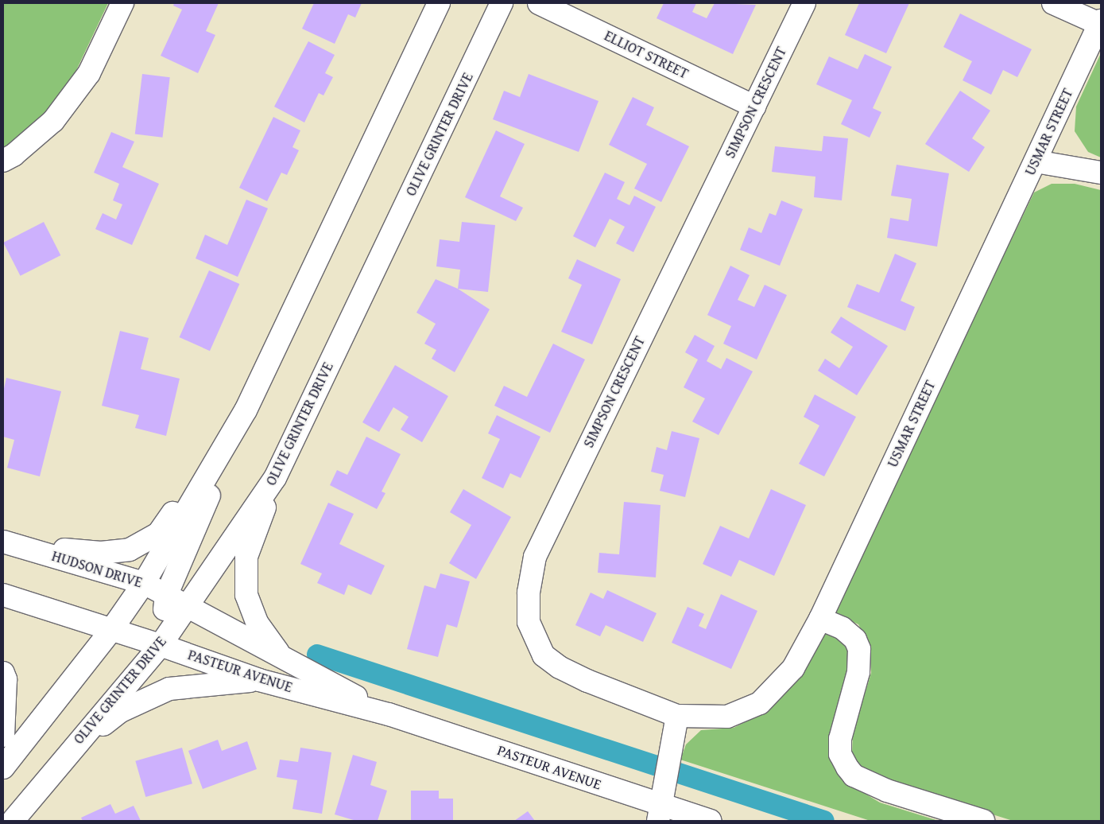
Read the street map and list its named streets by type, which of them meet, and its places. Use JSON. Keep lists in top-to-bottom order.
{
  "streets": {
    "street": [
      "ELLIOT STREET",
      "SIMPSON CRESCENT",
      "USMAR STREET",
      "OLIVE GRINTER DRIVE",
      "HUDSON DRIVE",
      "PASTEUR AVENUE"
    ]
  },
  "crossings": [
    ["ELLIOT STREET", "SIMPSON CRESCENT"],
    ["SIMPSON CRESCENT", "USMAR STREET"],
    ["OLIVE GRINTER DRIVE", "HUDSON DRIVE"],
    ["OLIVE GRINTER DRIVE", "PASTEUR AVENUE"],
    ["HUDSON DRIVE", "PASTEUR AVENUE"]
  ]
}
